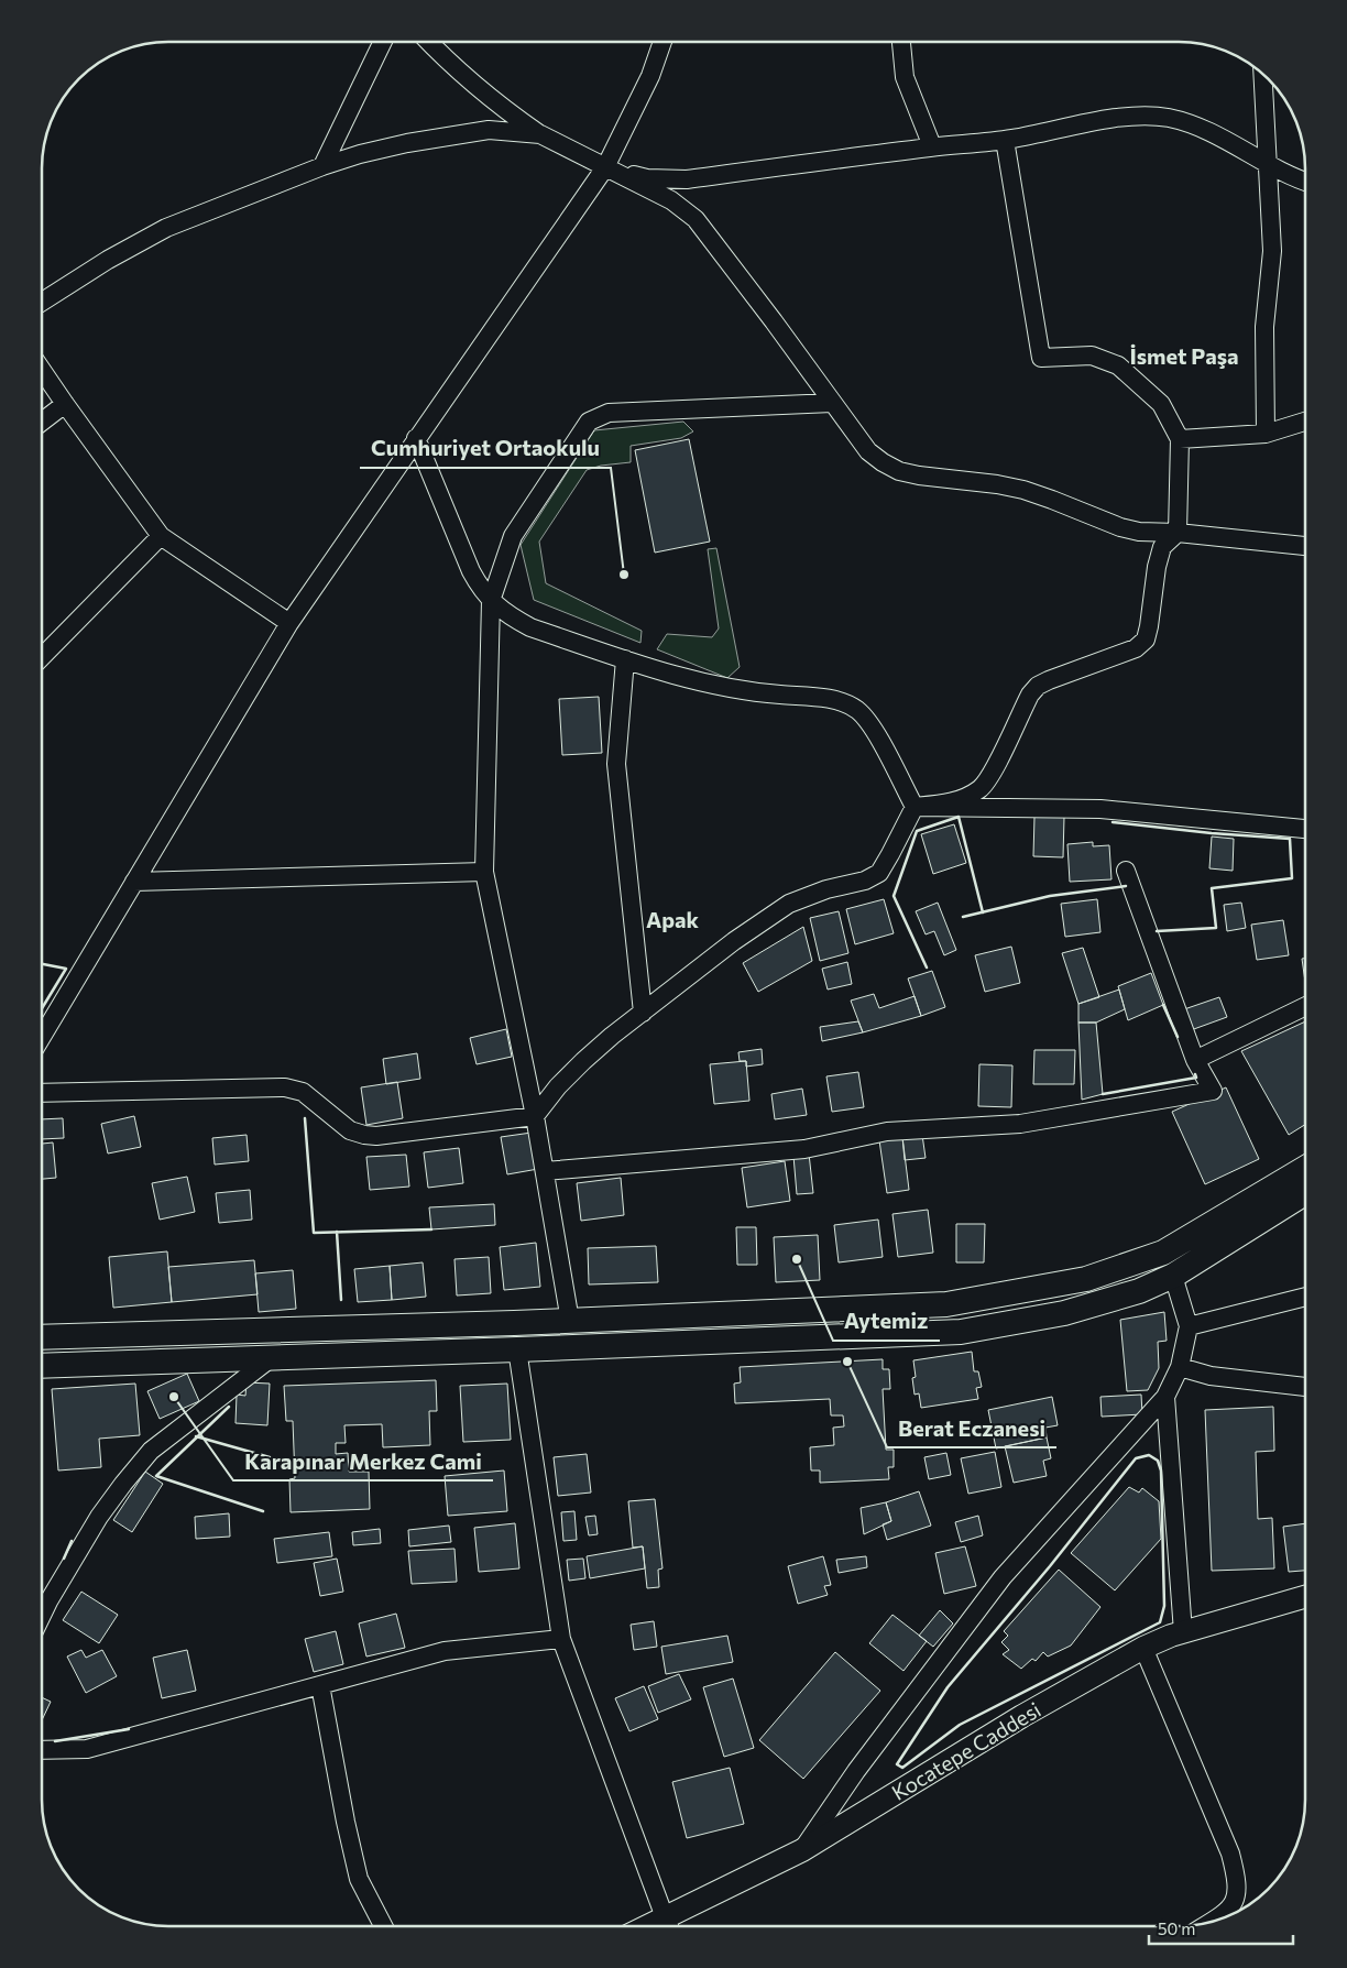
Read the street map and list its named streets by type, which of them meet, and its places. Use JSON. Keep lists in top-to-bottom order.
{
  "streets": {
    "street": ["Kocatepe Caddesi"]
  },
  "districts": ["İsmet Paşa", "Apak"],
  "places": [
    "Cumhuriyet Ortaokulu",
    "Aytemiz",
    "Berat Eczanesi",
    "Karapınar Merkez Cami"
  ],
  "scale_bar": "50 m"
}
